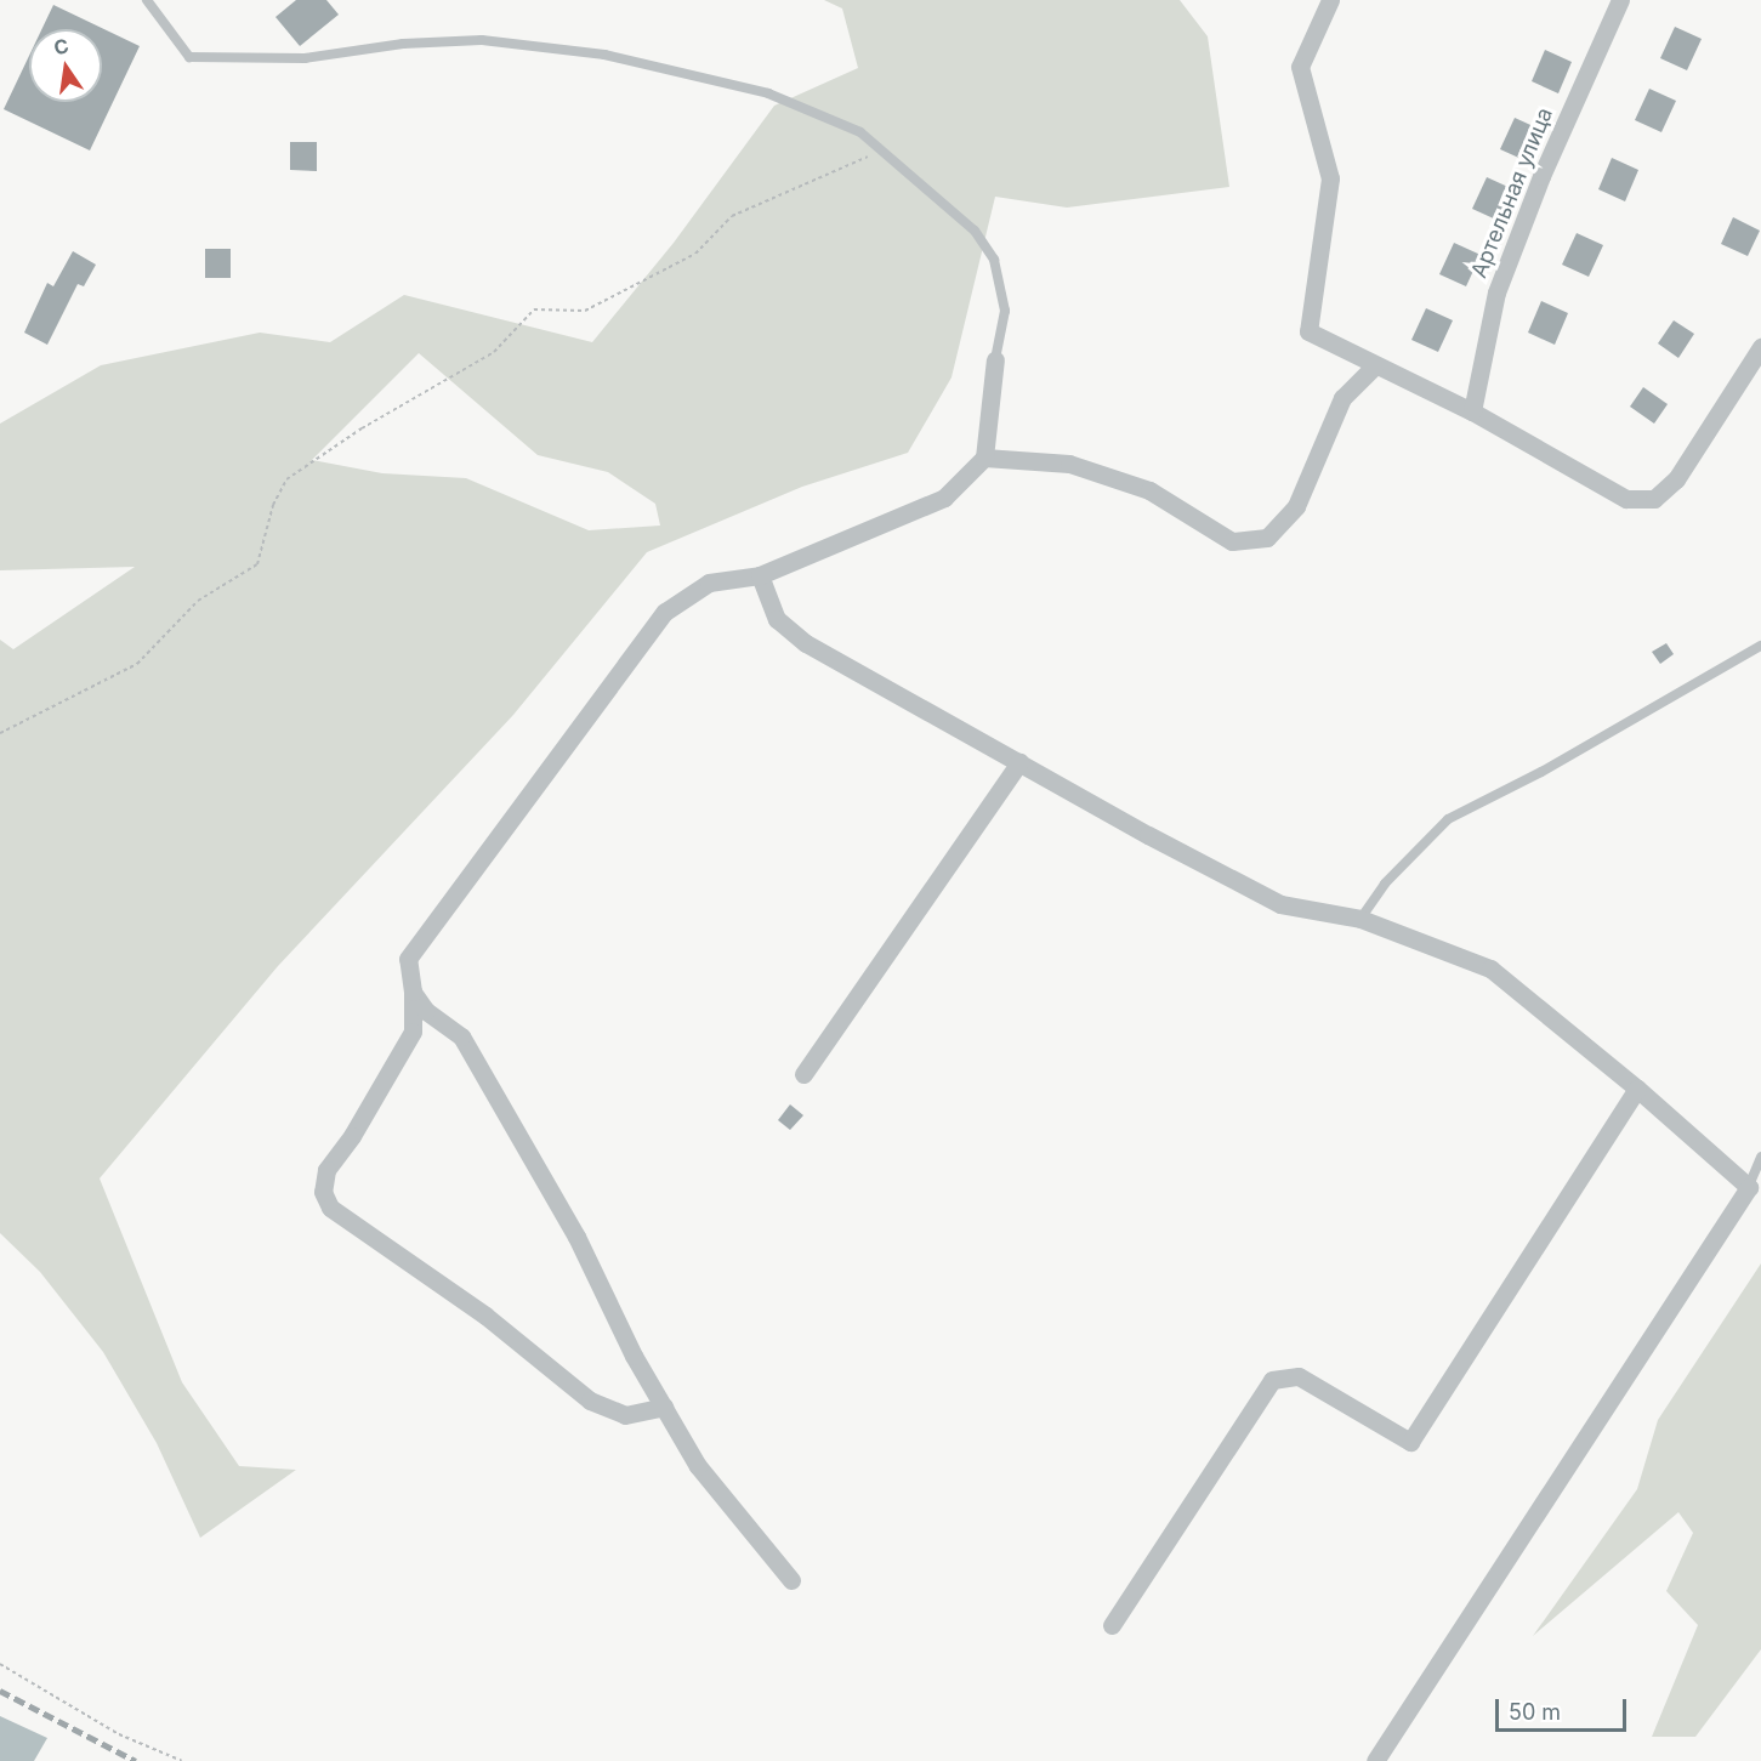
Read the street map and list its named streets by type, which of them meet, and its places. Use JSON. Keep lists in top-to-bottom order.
{
  "streets": {
    "street": ["Артельная улица"]
  },
  "scale_bar": "50 m",
  "north": "top"
}
